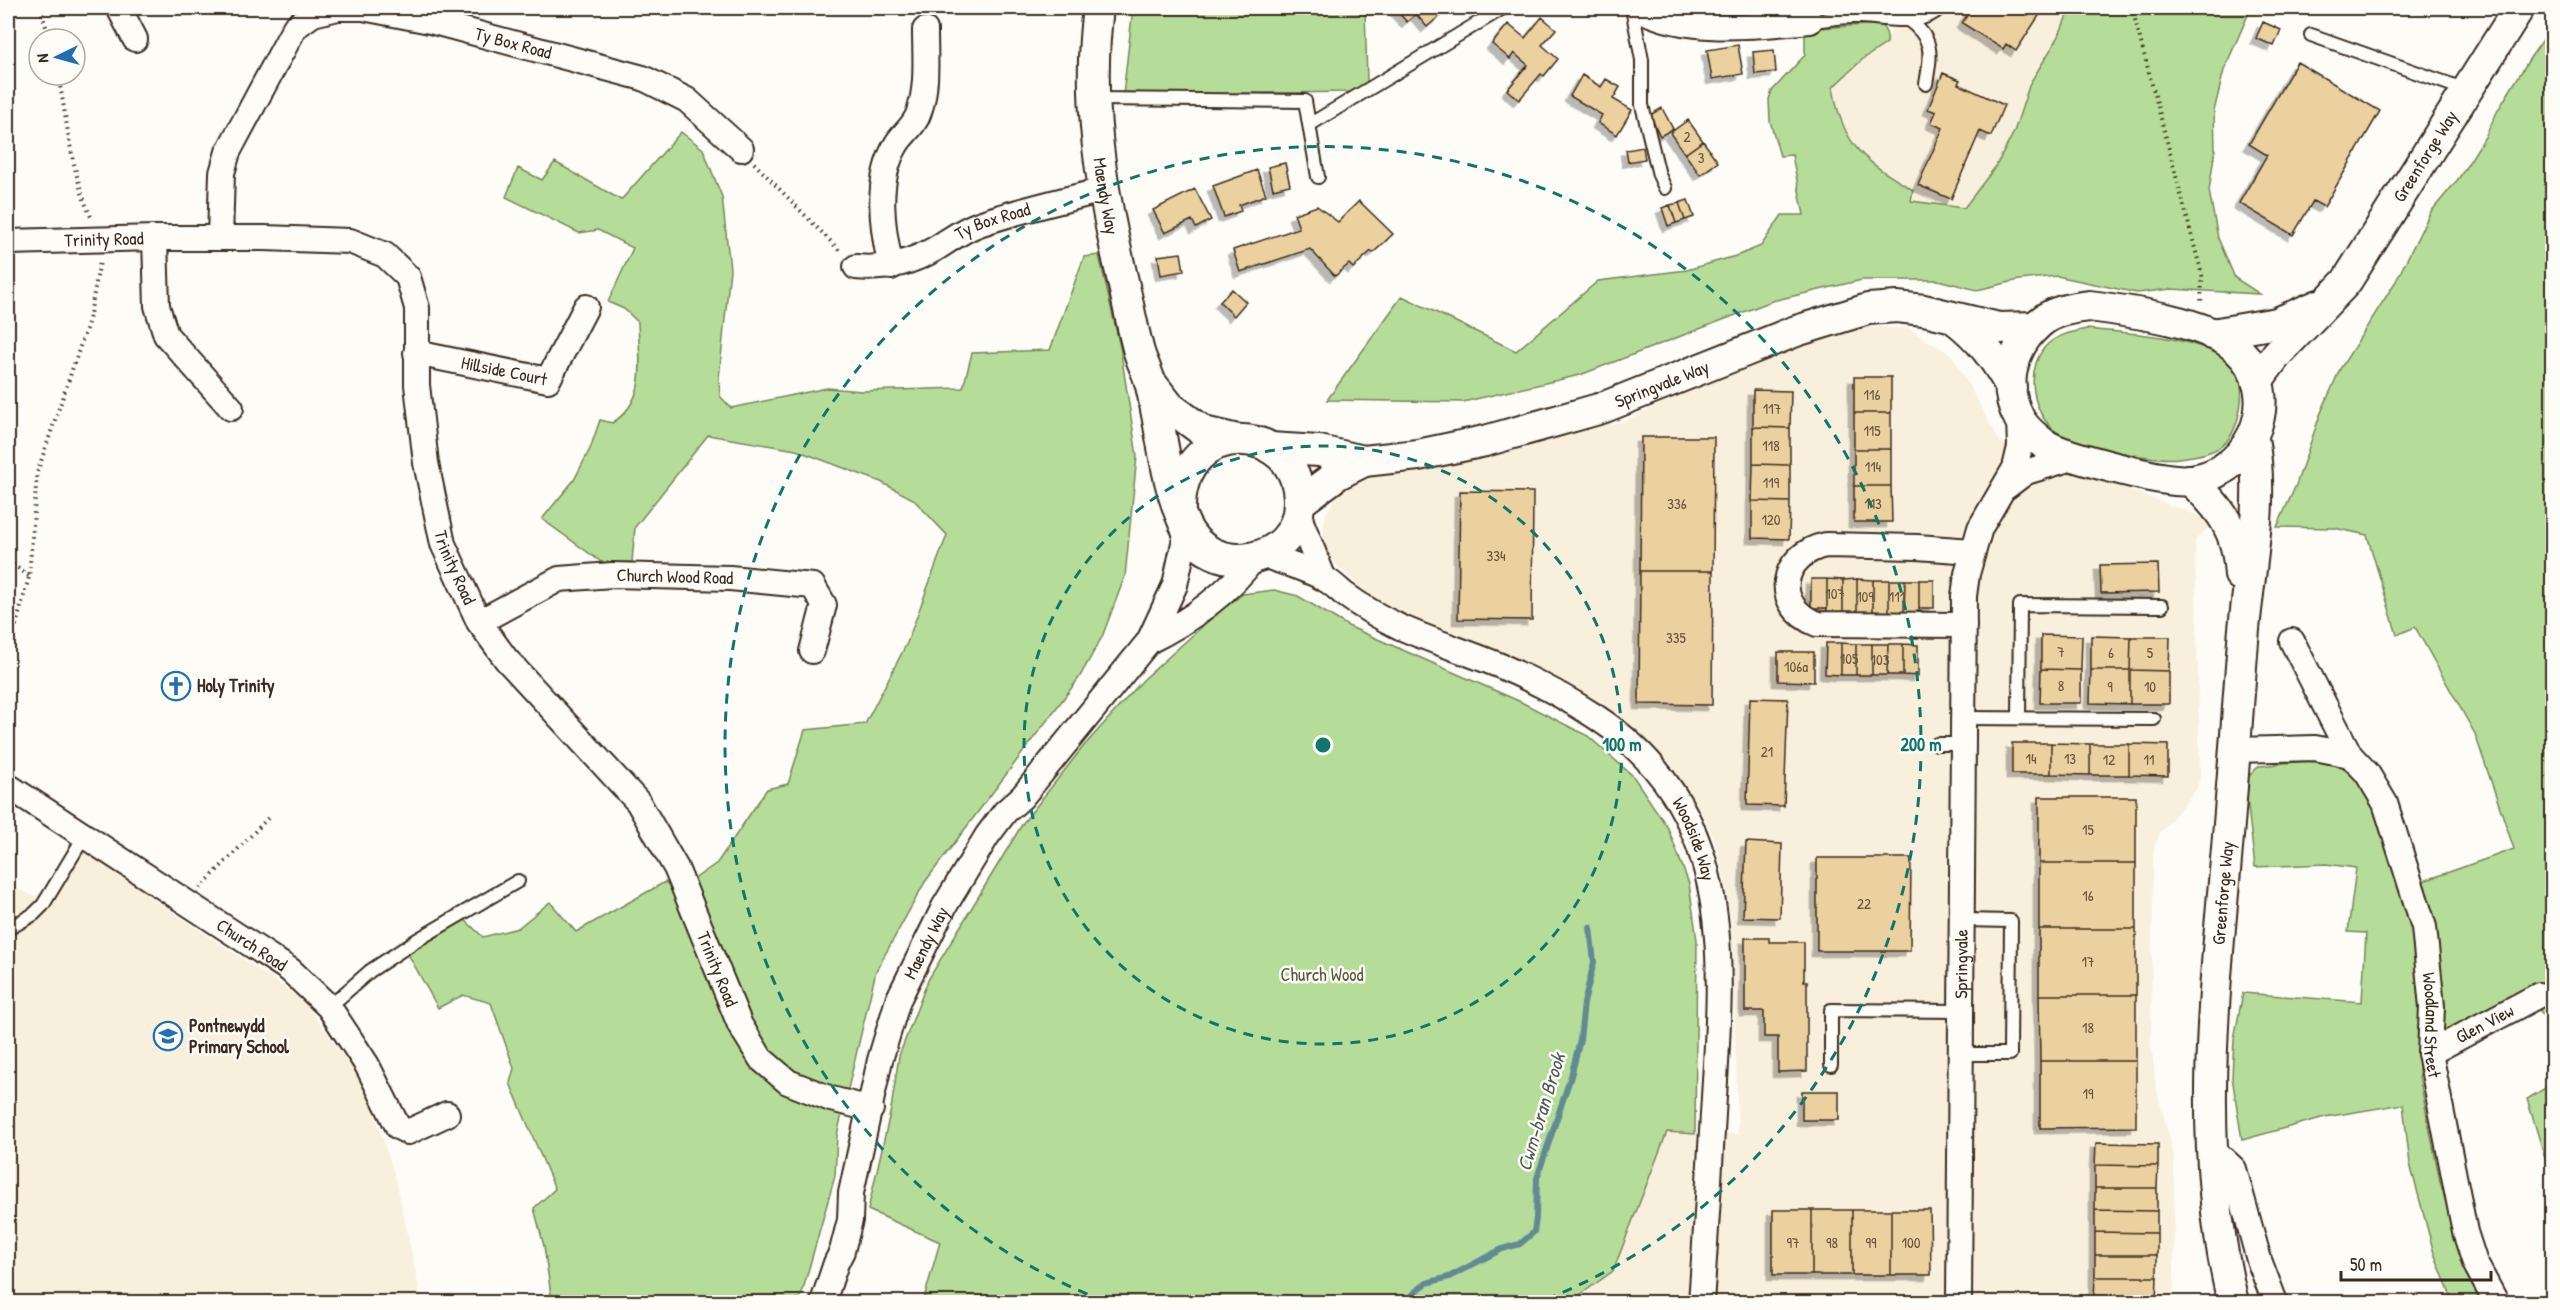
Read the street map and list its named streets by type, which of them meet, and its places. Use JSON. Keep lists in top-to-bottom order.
{
  "streets": {
    "street": [
      "Ty Box Road",
      "Greenforge Way",
      "Maendy Way",
      "Trinity Road",
      "Hillside Court",
      "Springvale Way",
      "Church Wood Road",
      "Woodside Way",
      "Church Road",
      "Springvale",
      "Woodland Street",
      "Glen View"
    ]
  },
  "crossings": [
    ["Ty Box Road", "Maendy Way"],
    ["Ty Box Road", "Trinity Road"],
    ["Greenforge Way", "Springvale Way"],
    ["Greenforge Way", "Springvale"],
    ["Maendy Way", "Trinity Road"],
    ["Maendy Way", "Springvale Way"],
    ["Maendy Way", "Woodside Way"],
    ["Trinity Road", "Hillside Court"],
    ["Trinity Road", "Church Wood Road"],
    ["Springvale Way", "Woodside Way"],
    ["Woodland Street", "Glen View"]
  ],
  "water": ["Cwm-bran Brook"],
  "parks": ["Church Wood"],
  "places": {
    "church": ["Holy Trinity"],
    "school or university": ["Pontnewydd Primary School"]
  },
  "house_numbers": [
    "2",
    "3",
    "116",
    "117",
    "115",
    "118",
    "114",
    "119",
    "336",
    "113",
    "120",
    "334",
    "107",
    "109",
    "111",
    "335",
    "7",
    "6",
    "5",
    "105",
    "103",
    "106a",
    "8",
    "9",
    "10",
    "21",
    "14",
    "13",
    "12",
    "11",
    "15",
    "16",
    "22",
    "17",
    "18",
    "19",
    "97",
    "98",
    "99",
    "100"
  ],
  "scale_bar": "50 m",
  "north": "left",
  "rings": ["100 m", "200 m"]
}
